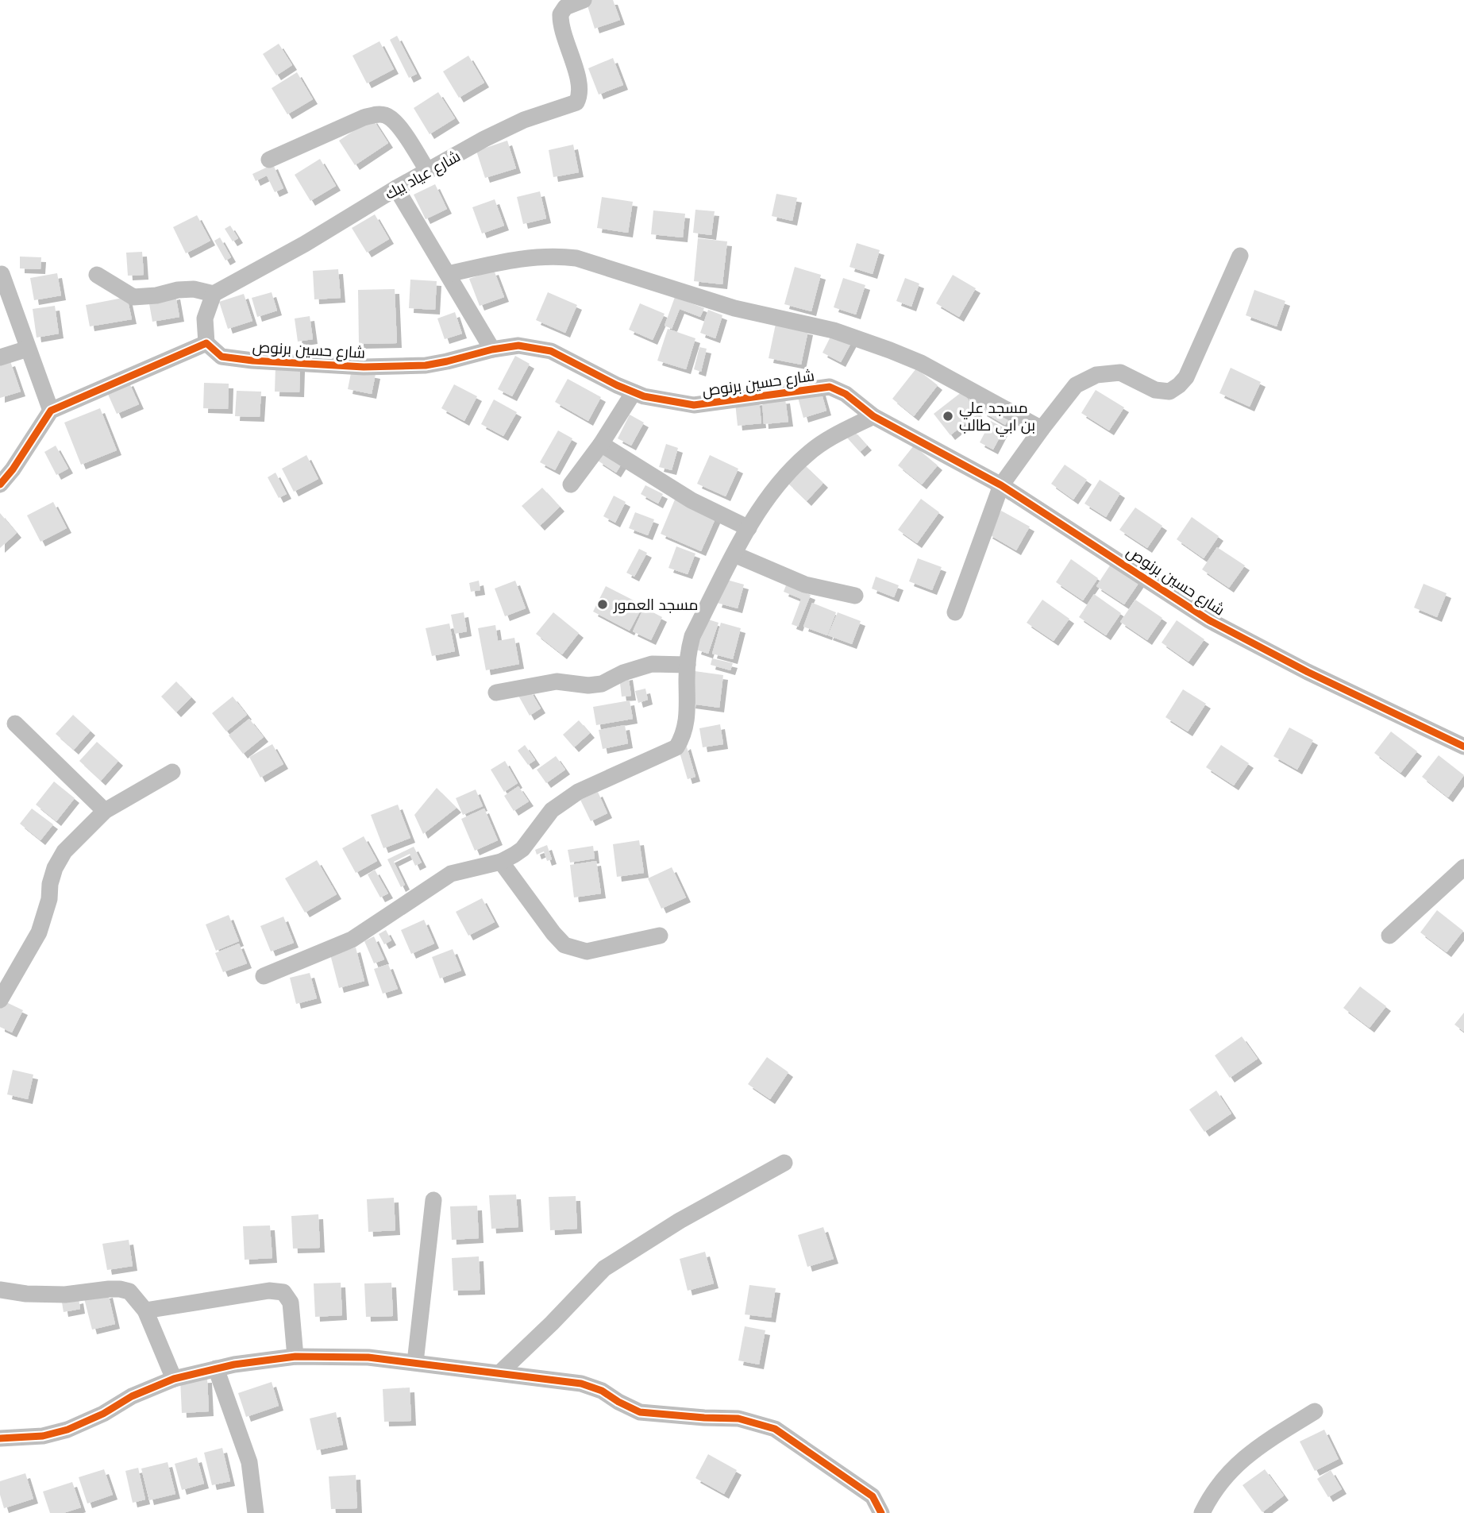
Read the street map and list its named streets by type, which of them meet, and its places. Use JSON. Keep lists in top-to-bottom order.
{
  "streets": {
    "street": ["شارع عياد بيك", "شارع حسين برنوص"]
  },
  "places": ["مسجد علي بن ابي طالب", "مسجد العمور"]
}
